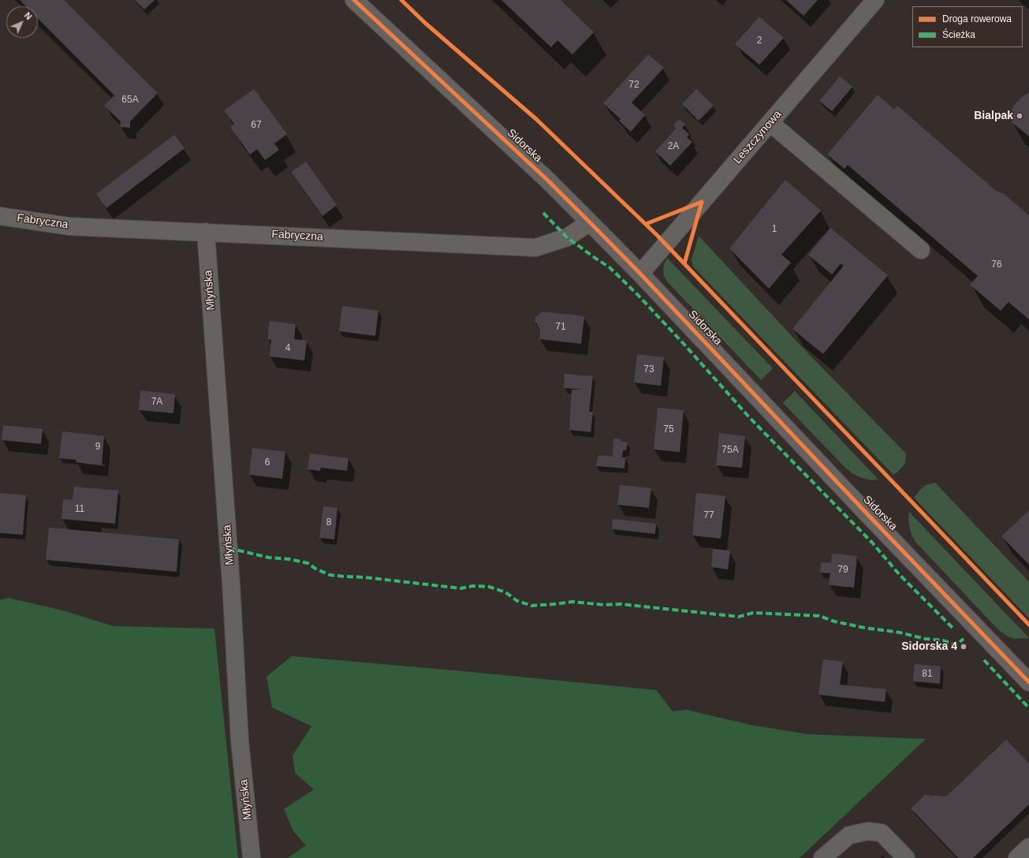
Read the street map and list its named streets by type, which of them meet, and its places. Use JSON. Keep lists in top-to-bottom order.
{
  "streets": {
    "street": [
      "Leszczynowa",
      "Sidorska",
      "Fabryczna",
      "Młyńska"
    ]
  },
  "crossings": [
    ["Leszczynowa", "Sidorska"],
    ["Sidorska", "Fabryczna"],
    ["Fabryczna", "Młyńska"]
  ],
  "places": ["Bialpak", "Sidorska 4"],
  "house_numbers": [
    "2",
    "72",
    "65A",
    "67",
    "2A",
    "1",
    "76",
    "71",
    "4",
    "73",
    "7A",
    "75",
    "9",
    "75A",
    "6",
    "11",
    "77",
    "8",
    "79",
    "81"
  ],
  "legend": ["Droga rowerowa", "Ścieżka"],
  "north": "top right"
}
